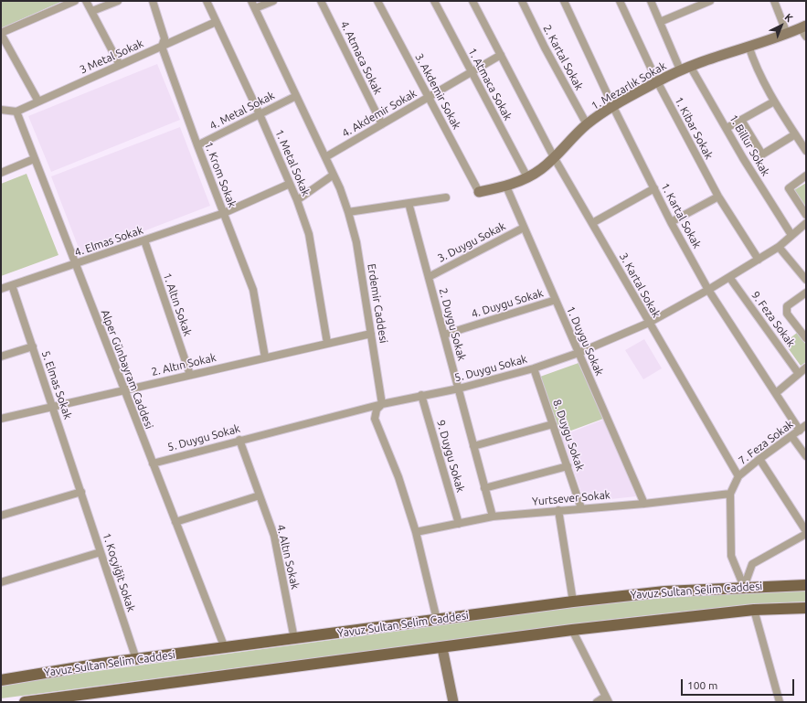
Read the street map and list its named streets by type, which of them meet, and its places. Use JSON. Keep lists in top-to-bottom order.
{
  "streets": {
    "main road": ["Yavuz Sultan Selim Caddesi"],
    "street": [
      "3 Metal Sokak",
      "4. Atmaca Sokak",
      "2. Kartal Sokak",
      "1. Atmaca Sokak",
      "1. Mezarlık Sokak",
      "3. Akdemir Sokak",
      "4. Metal Sokak",
      "4. Akdemir Sokak",
      "1. Kibar Sokak",
      "1. Billur Sokak",
      "1. Metal Sokak",
      "1. Krom Sokak",
      "1. Kartal Sokak",
      "4. Elmas Sokak",
      "3. Duygu Sokak",
      "3. Kartal Sokak",
      "Erdemir Caddesi",
      "4. Duygu Sokak",
      "1. Altın Sokak",
      "9. Feza Sokak",
      "2. Duygu Sokak",
      "1. Duygu Sokak",
      "2. Altın Sokak",
      "5. Duygu Sokak",
      "Alper Günbayram Caddesi",
      "5. Elmas Sokak",
      "8. Duygu Sokak",
      "7. Feza Sokak",
      "9. Duygu Sokak",
      "Yurtsever Sokak",
      "4. Altın Sokak",
      "1. Koçyiğit Sokak"
    ]
  },
  "crossings": [
    ["3 Metal Sokak", "1. Metal Sokak"],
    ["3 Metal Sokak", "1. Krom Sokak"],
    ["3 Metal Sokak", "Alper Günbayram Caddesi"],
    ["4. Atmaca Sokak", "4. Akdemir Sokak"],
    ["2. Kartal Sokak", "1. Mezarlık Sokak"],
    ["1. Atmaca Sokak", "1. Mezarlık Sokak"],
    ["1. Atmaca Sokak", "4. Akdemir Sokak"],
    ["1. Mezarlık Sokak", "3. Akdemir Sokak"],
    ["1. Mezarlık Sokak", "1. Kibar Sokak"],
    ["1. Mezarlık Sokak", "1. Billur Sokak"],
    ["1. Mezarlık Sokak", "1. Kartal Sokak"],
    ["1. Mezarlık Sokak", "3. Kartal Sokak"],
    ["1. Mezarlık Sokak", "1. Duygu Sokak"],
    ["3. Akdemir Sokak", "4. Akdemir Sokak"],
    ["4. Metal Sokak", "1. Metal Sokak"],
    ["4. Metal Sokak", "1. Krom Sokak"],
    ["4. Metal Sokak", "Erdemir Caddesi"],
    ["4. Akdemir Sokak", "3. Kartal Sokak"],
    ["4. Akdemir Sokak", "Erdemir Caddesi"],
    ["1. Kibar Sokak", "5. Duygu Sokak"],
    ["1. Billur Sokak", "5. Duygu Sokak"],
    ["1. Metal Sokak", "4. Elmas Sokak"],
    ["1. Metal Sokak", "2. Altın Sokak"],
    ["1. Krom Sokak", "4. Elmas Sokak"],
    ["1. Krom Sokak", "2. Altın Sokak"],
    ["1. Kartal Sokak", "5. Duygu Sokak"],
    ["1. Kartal Sokak", "7. Feza Sokak"],
    ["4. Elmas Sokak", "1. Altın Sokak"],
    ["4. Elmas Sokak", "Alper Günbayram Caddesi"],
    ["4. Elmas Sokak", "5. Elmas Sokak"],
    ["3. Duygu Sokak", "2. Duygu Sokak"],
    ["3. Duygu Sokak", "1. Duygu Sokak"],
    ["3. Kartal Sokak", "5. Duygu Sokak"],
    ["3. Kartal Sokak", "7. Feza Sokak"],
    ["Erdemir Caddesi", "2. Altın Sokak"],
    ["Erdemir Caddesi", "5. Duygu Sokak"],
    ["4. Duygu Sokak", "2. Duygu Sokak"],
    ["4. Duygu Sokak", "1. Duygu Sokak"],
    ["1. Altın Sokak", "2. Altın Sokak"],
    ["9. Feza Sokak", "5. Duygu Sokak"],
    ["2. Duygu Sokak", "5. Duygu Sokak"],
    ["2. Duygu Sokak", "Yurtsever Sokak"],
    ["1. Duygu Sokak", "5. Duygu Sokak"],
    ["1. Duygu Sokak", "Yurtsever Sokak"],
    ["2. Altın Sokak", "Alper Günbayram Caddesi"],
    ["2. Altın Sokak", "5. Elmas Sokak"],
    ["5. Duygu Sokak", "Alper Günbayram Caddesi"],
    ["5. Duygu Sokak", "8. Duygu Sokak"],
    ["5. Duygu Sokak", "9. Duygu Sokak"],
    ["5. Duygu Sokak", "4. Altın Sokak"],
    ["Alper Günbayram Caddesi", "Yavuz Sultan Selim Caddesi"],
    ["5. Elmas Sokak", "1. Koçyiğit Sokak"],
    ["8. Duygu Sokak", "Yurtsever Sokak"],
    ["9. Duygu Sokak", "Yurtsever Sokak"],
    ["4. Altın Sokak", "Yavuz Sultan Selim Caddesi"],
    ["1. Koçyiğit Sokak", "Yavuz Sultan Selim Caddesi"]
  ],
  "scale_bar": "100 m",
  "north": "top right"
}
